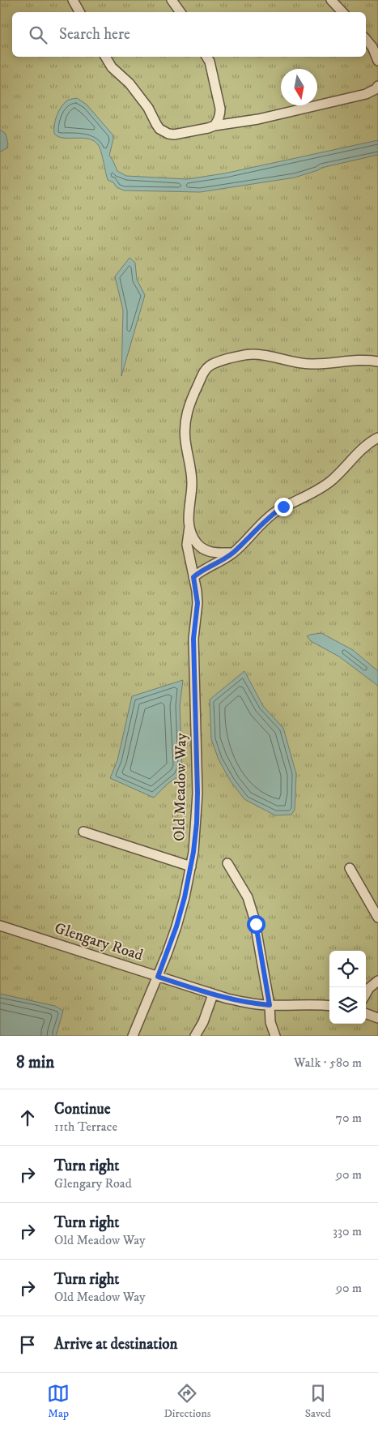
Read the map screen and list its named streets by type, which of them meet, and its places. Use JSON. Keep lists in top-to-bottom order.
{
  "streets": {
    "street": ["Old Meadow Way", "Glengary Road"]
  },
  "crossings": [
    ["Old Meadow Way", "Glengary Road"]
  ],
  "north": "bottom",
  "page": {
    "search": "Search here",
    "heading": ["8 min", "Walk · 580 m"],
    "list": [
      ["Continue", "11th Terrace", "70 m"],
      ["Turn right", "Glengary Road", "90 m"],
      ["Turn right", "Old Meadow Way", "330 m"],
      ["Turn right", "Old Meadow Way", "90 m"],
      "Arrive at destination"
    ],
    "nav": ["Map", "Directions", "Saved"]
  }
}
